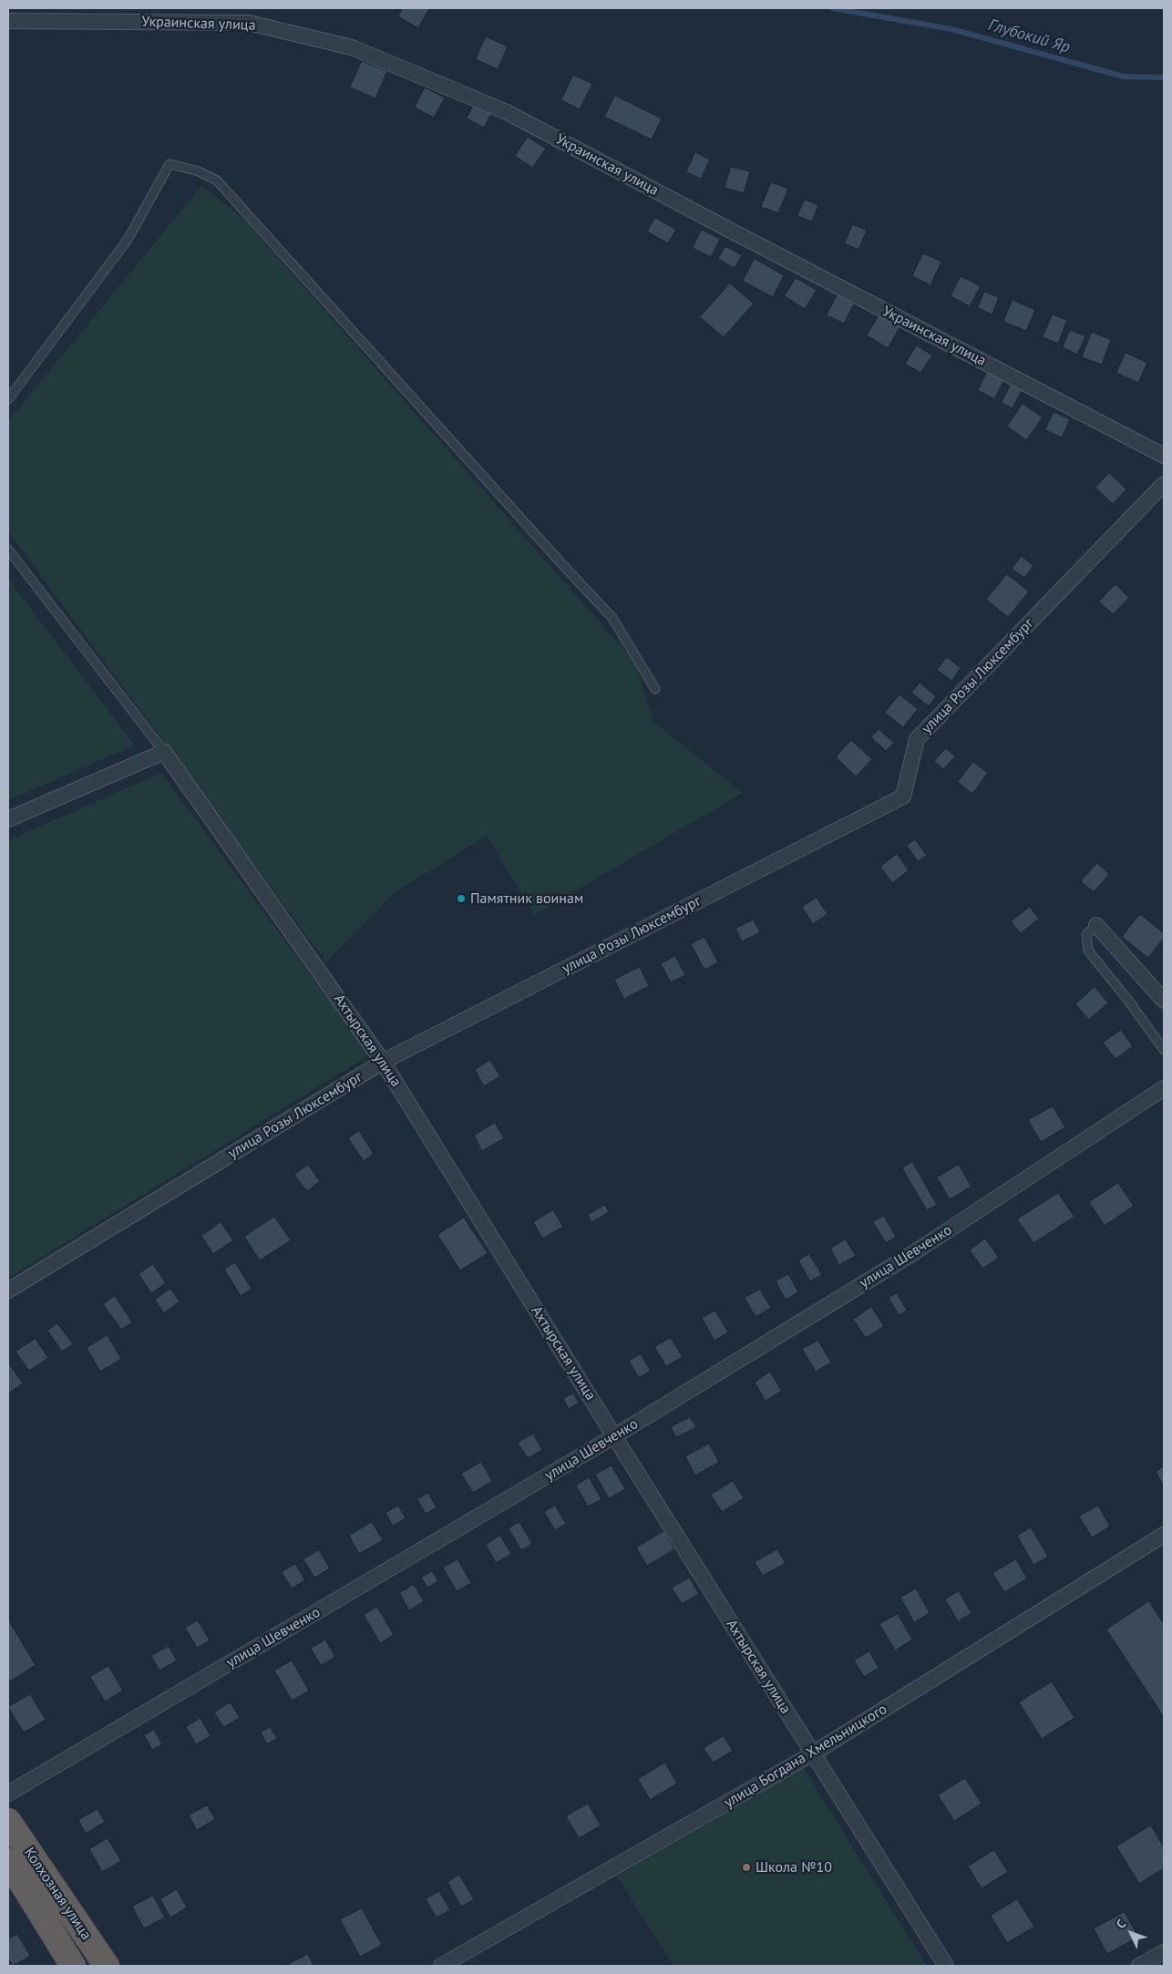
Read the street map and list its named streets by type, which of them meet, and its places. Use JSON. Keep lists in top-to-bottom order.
{
  "streets": {
    "highway": ["Колхозная улица"],
    "street": [
      "Украинская улица",
      "улица Розы Люксембург",
      "Ахтырская улица",
      "улица Шевченко",
      "улица Богдана Хмельницкого"
    ]
  },
  "crossings": [
    ["улица Розы Люксембург", "Ахтырская улица"],
    ["Ахтырская улица", "улица Шевченко"],
    ["Ахтырская улица", "улица Богдана Хмельницкого"]
  ],
  "water": ["Глубокий Яр"],
  "places": ["Памятник воинам", "Школа №10"],
  "north": "top left"
}
